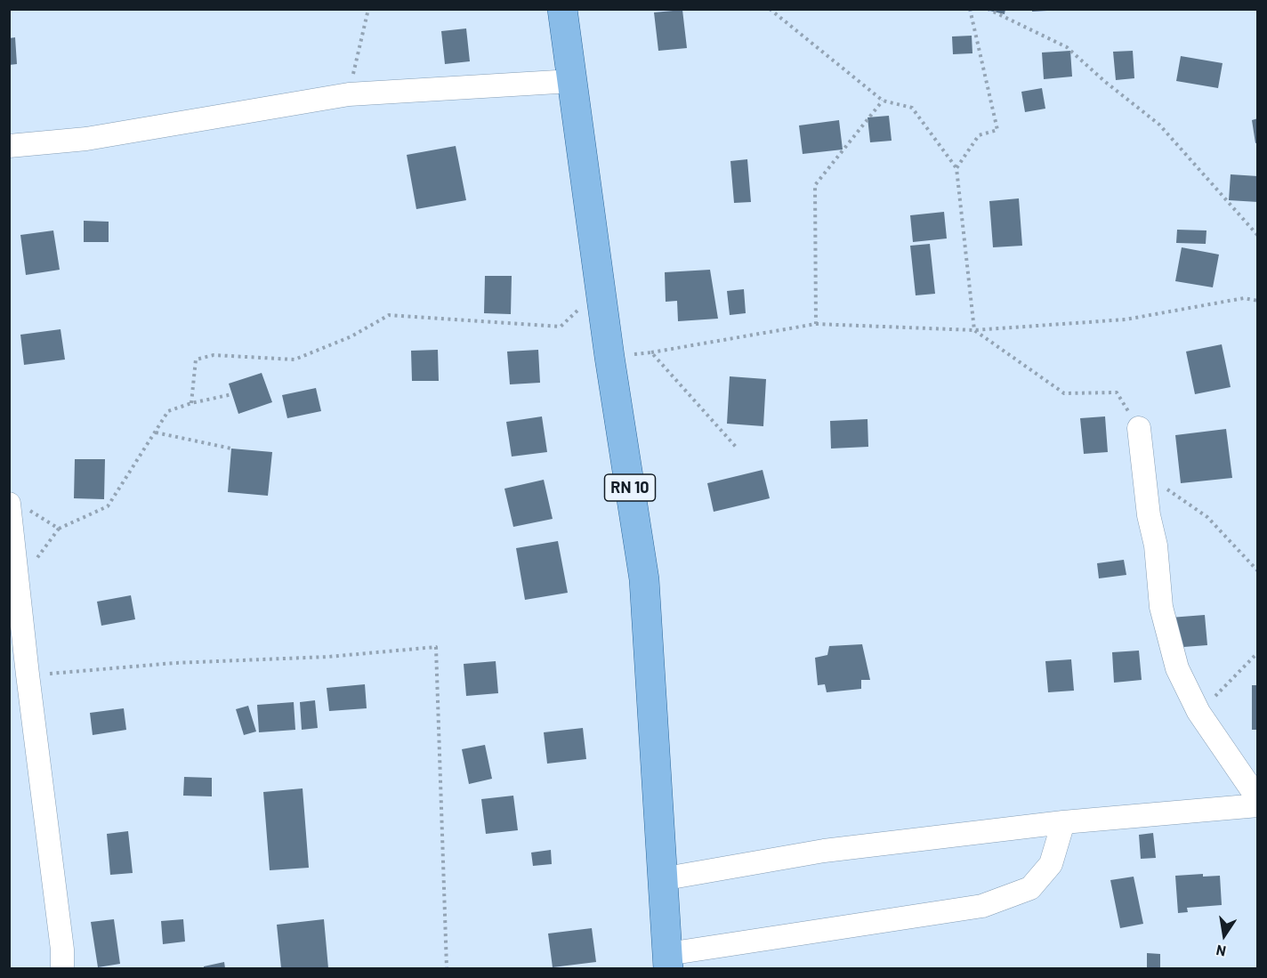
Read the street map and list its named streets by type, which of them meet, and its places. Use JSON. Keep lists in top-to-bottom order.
{
  "streets": {
    "main road": ["RN 10"]
  },
  "north": "bottom"
}
